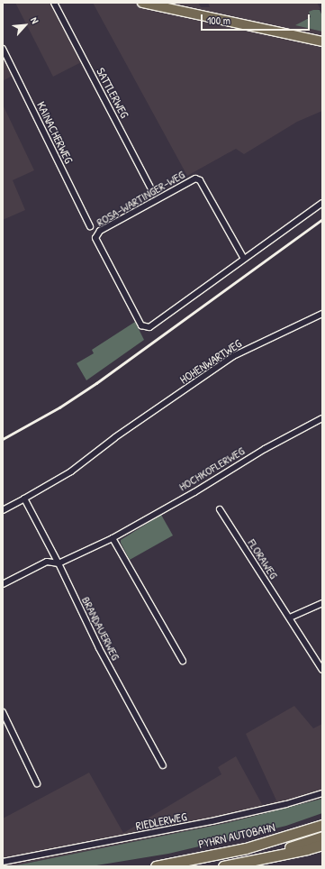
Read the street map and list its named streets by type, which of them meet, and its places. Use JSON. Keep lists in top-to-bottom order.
{
  "streets": {
    "highway": ["PYHRN AUTOBAHN"],
    "street": [
      "SATTLERWEG",
      "KAINACHERWEG",
      "ROSA-WARTINGER-WEG",
      "HOHENWARTWEG",
      "HOCHKOFLERWEG",
      "FLORAWEG",
      "BRANDAUERWEG",
      "RIEDLERWEG"
    ]
  },
  "crossings": [
    ["HOHENWARTWEG", "BRANDAUERWEG"],
    ["HOCHKOFLERWEG", "BRANDAUERWEG"]
  ],
  "scale_bar": "100 m",
  "north": "top right"
}
